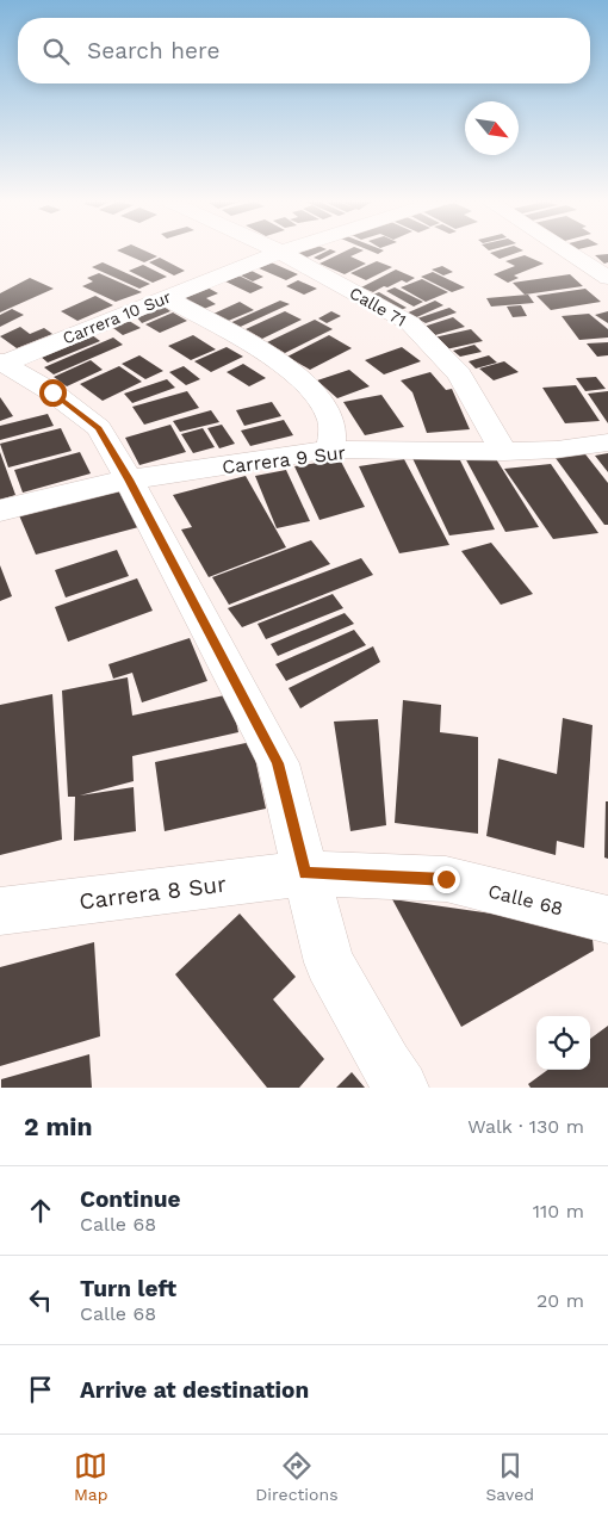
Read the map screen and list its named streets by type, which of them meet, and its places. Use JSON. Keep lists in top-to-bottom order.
{
  "streets": {
    "street": [
      "Calle 71",
      "Carrera 10 Sur",
      "Carrera 9 Sur",
      "Carrera 8 Sur",
      "Calle 68"
    ]
  },
  "crossings": [
    ["Calle 71", "Carrera 9 Sur"],
    ["Carrera 8 Sur", "Calle 68"]
  ],
  "north": "bottom right",
  "page": {
    "search": "Search here",
    "heading": ["2 min", "Walk · 130 m"],
    "list": [
      ["Continue", "Calle 68", "110 m"],
      ["Turn left", "Calle 68", "20 m"],
      "Arrive at destination"
    ],
    "nav": ["Map", "Directions", "Saved"]
  }
}
